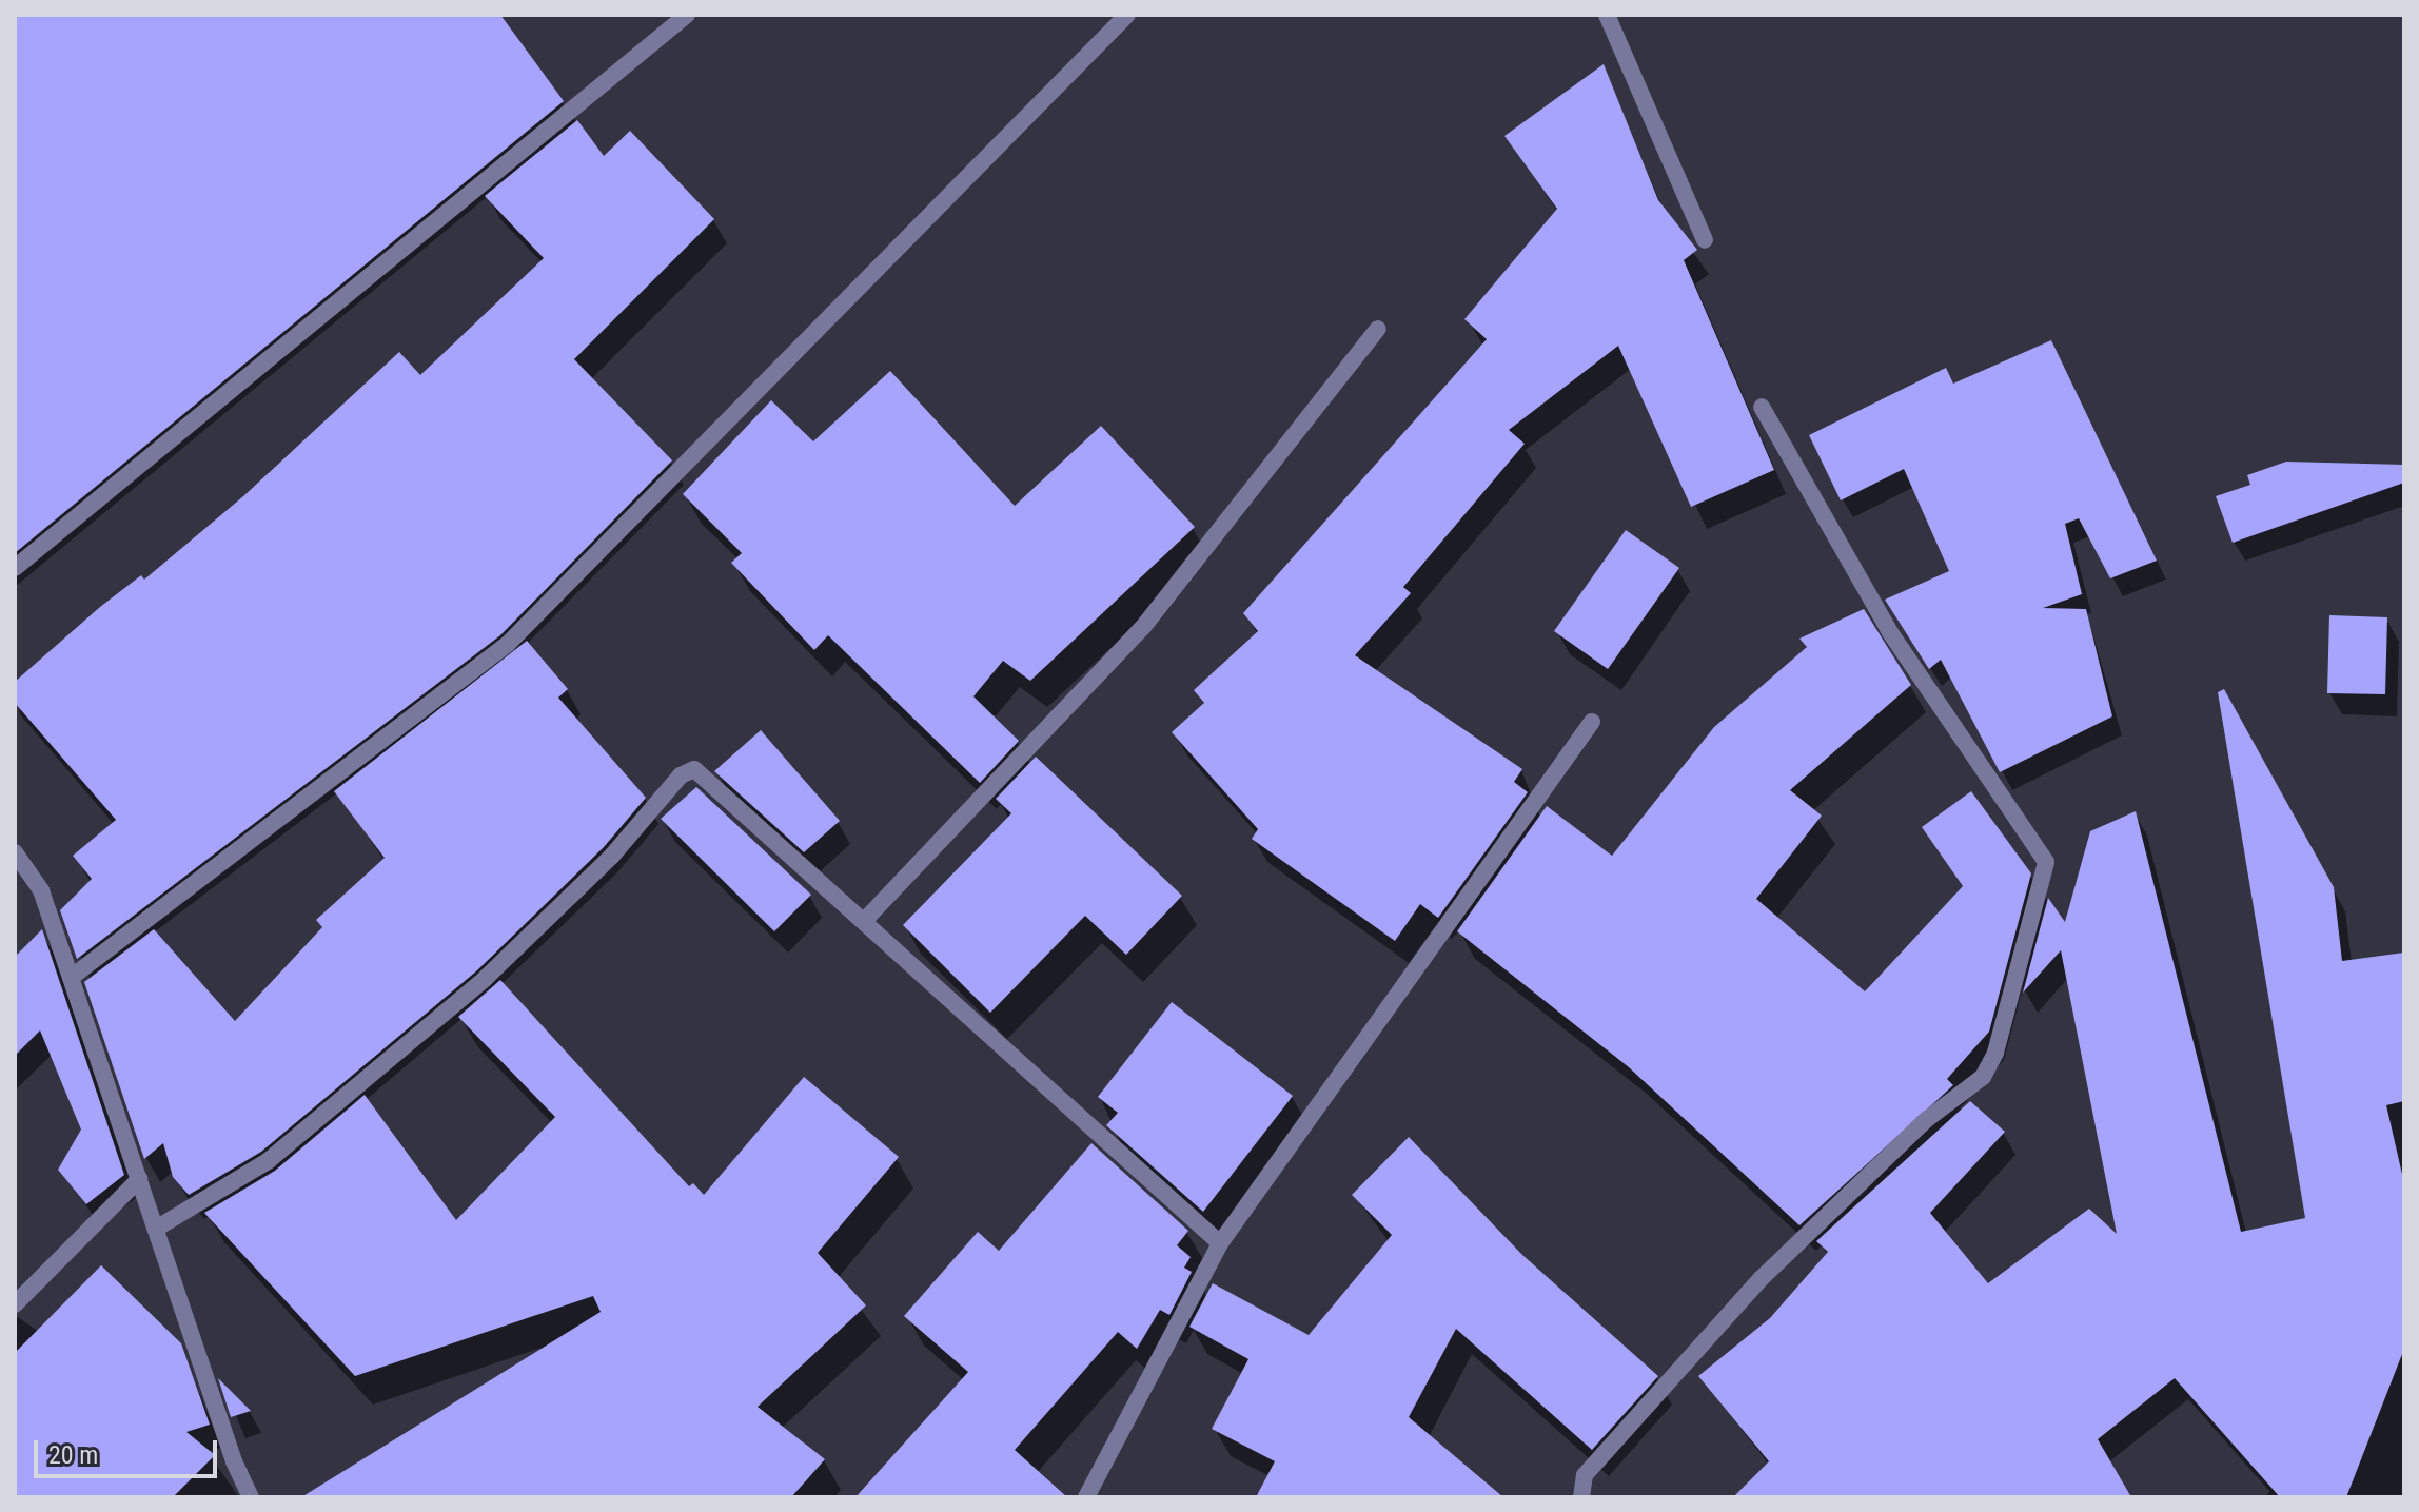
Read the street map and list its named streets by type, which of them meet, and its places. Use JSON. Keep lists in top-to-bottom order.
{
  "scale_bar": "20 m"
}
